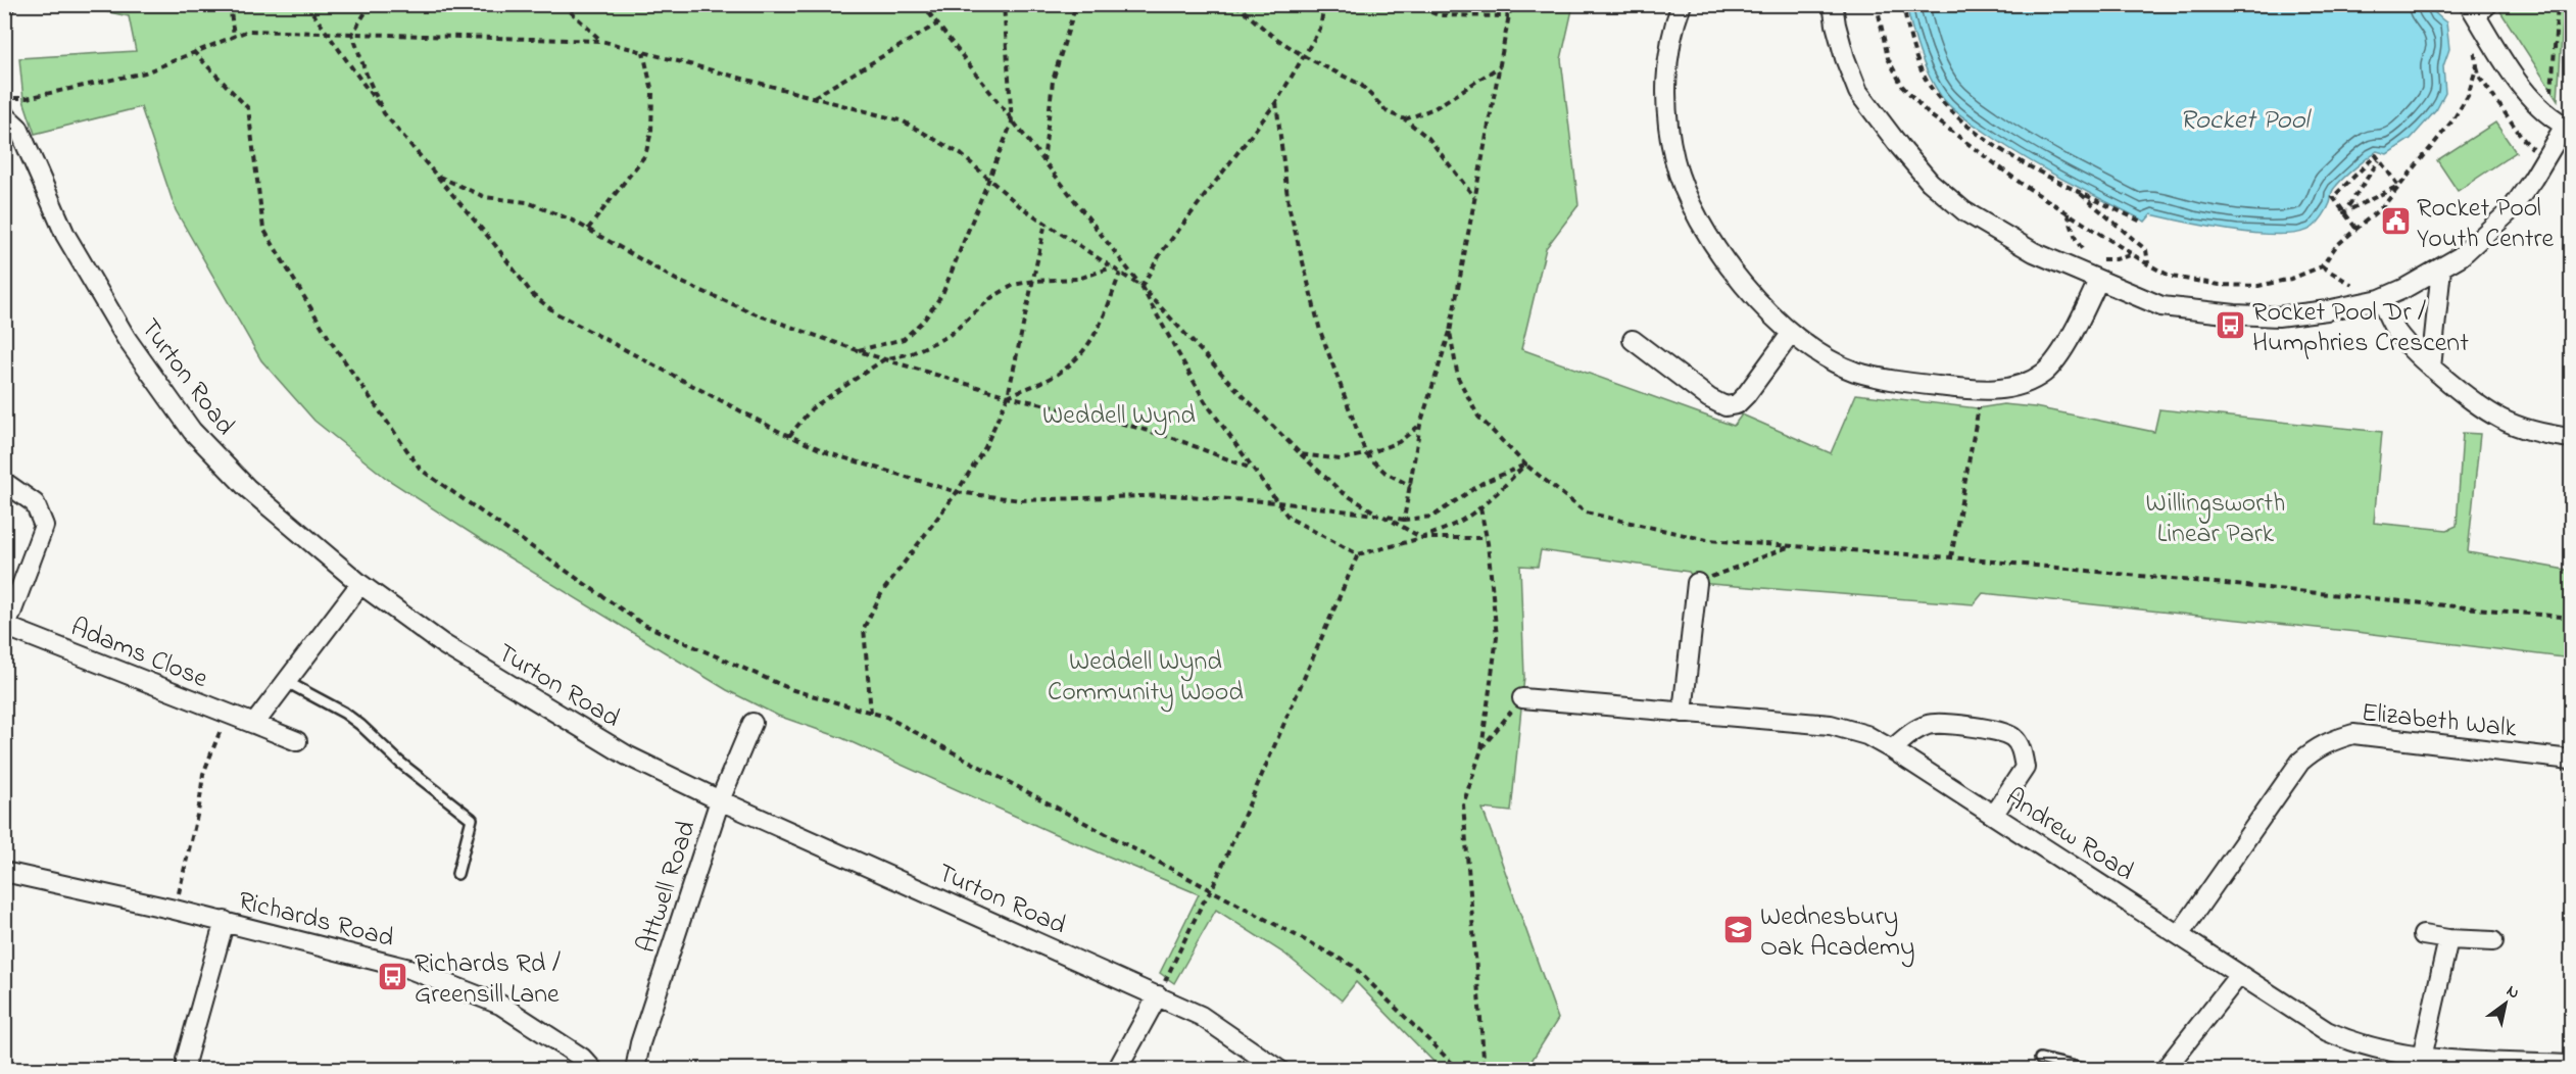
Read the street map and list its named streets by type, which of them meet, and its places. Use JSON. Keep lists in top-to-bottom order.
{
  "streets": {
    "street": [
      "Turton Road",
      "Adams Close",
      "Elizabeth Walk",
      "Andrew Road",
      "Attwell Road",
      "Richards Road"
    ]
  },
  "crossings": [
    ["Turton Road", "Attwell Road"],
    ["Elizabeth Walk", "Andrew Road"]
  ],
  "water": ["Rocket Pool"],
  "parks": ["Weddell Wynd", "Willingsworth Linear Park", "Weddell Wynd Community Wood"],
  "places": {
    "public building": ["Rocket Pool Youth Centre"],
    "bus stop": ["Rocket Pool Dr / Humphries Crescent", "Richards Rd / Greensill Lane"],
    "school or university": ["Wednesbury Oak Academy"]
  },
  "north": "top right"
}
